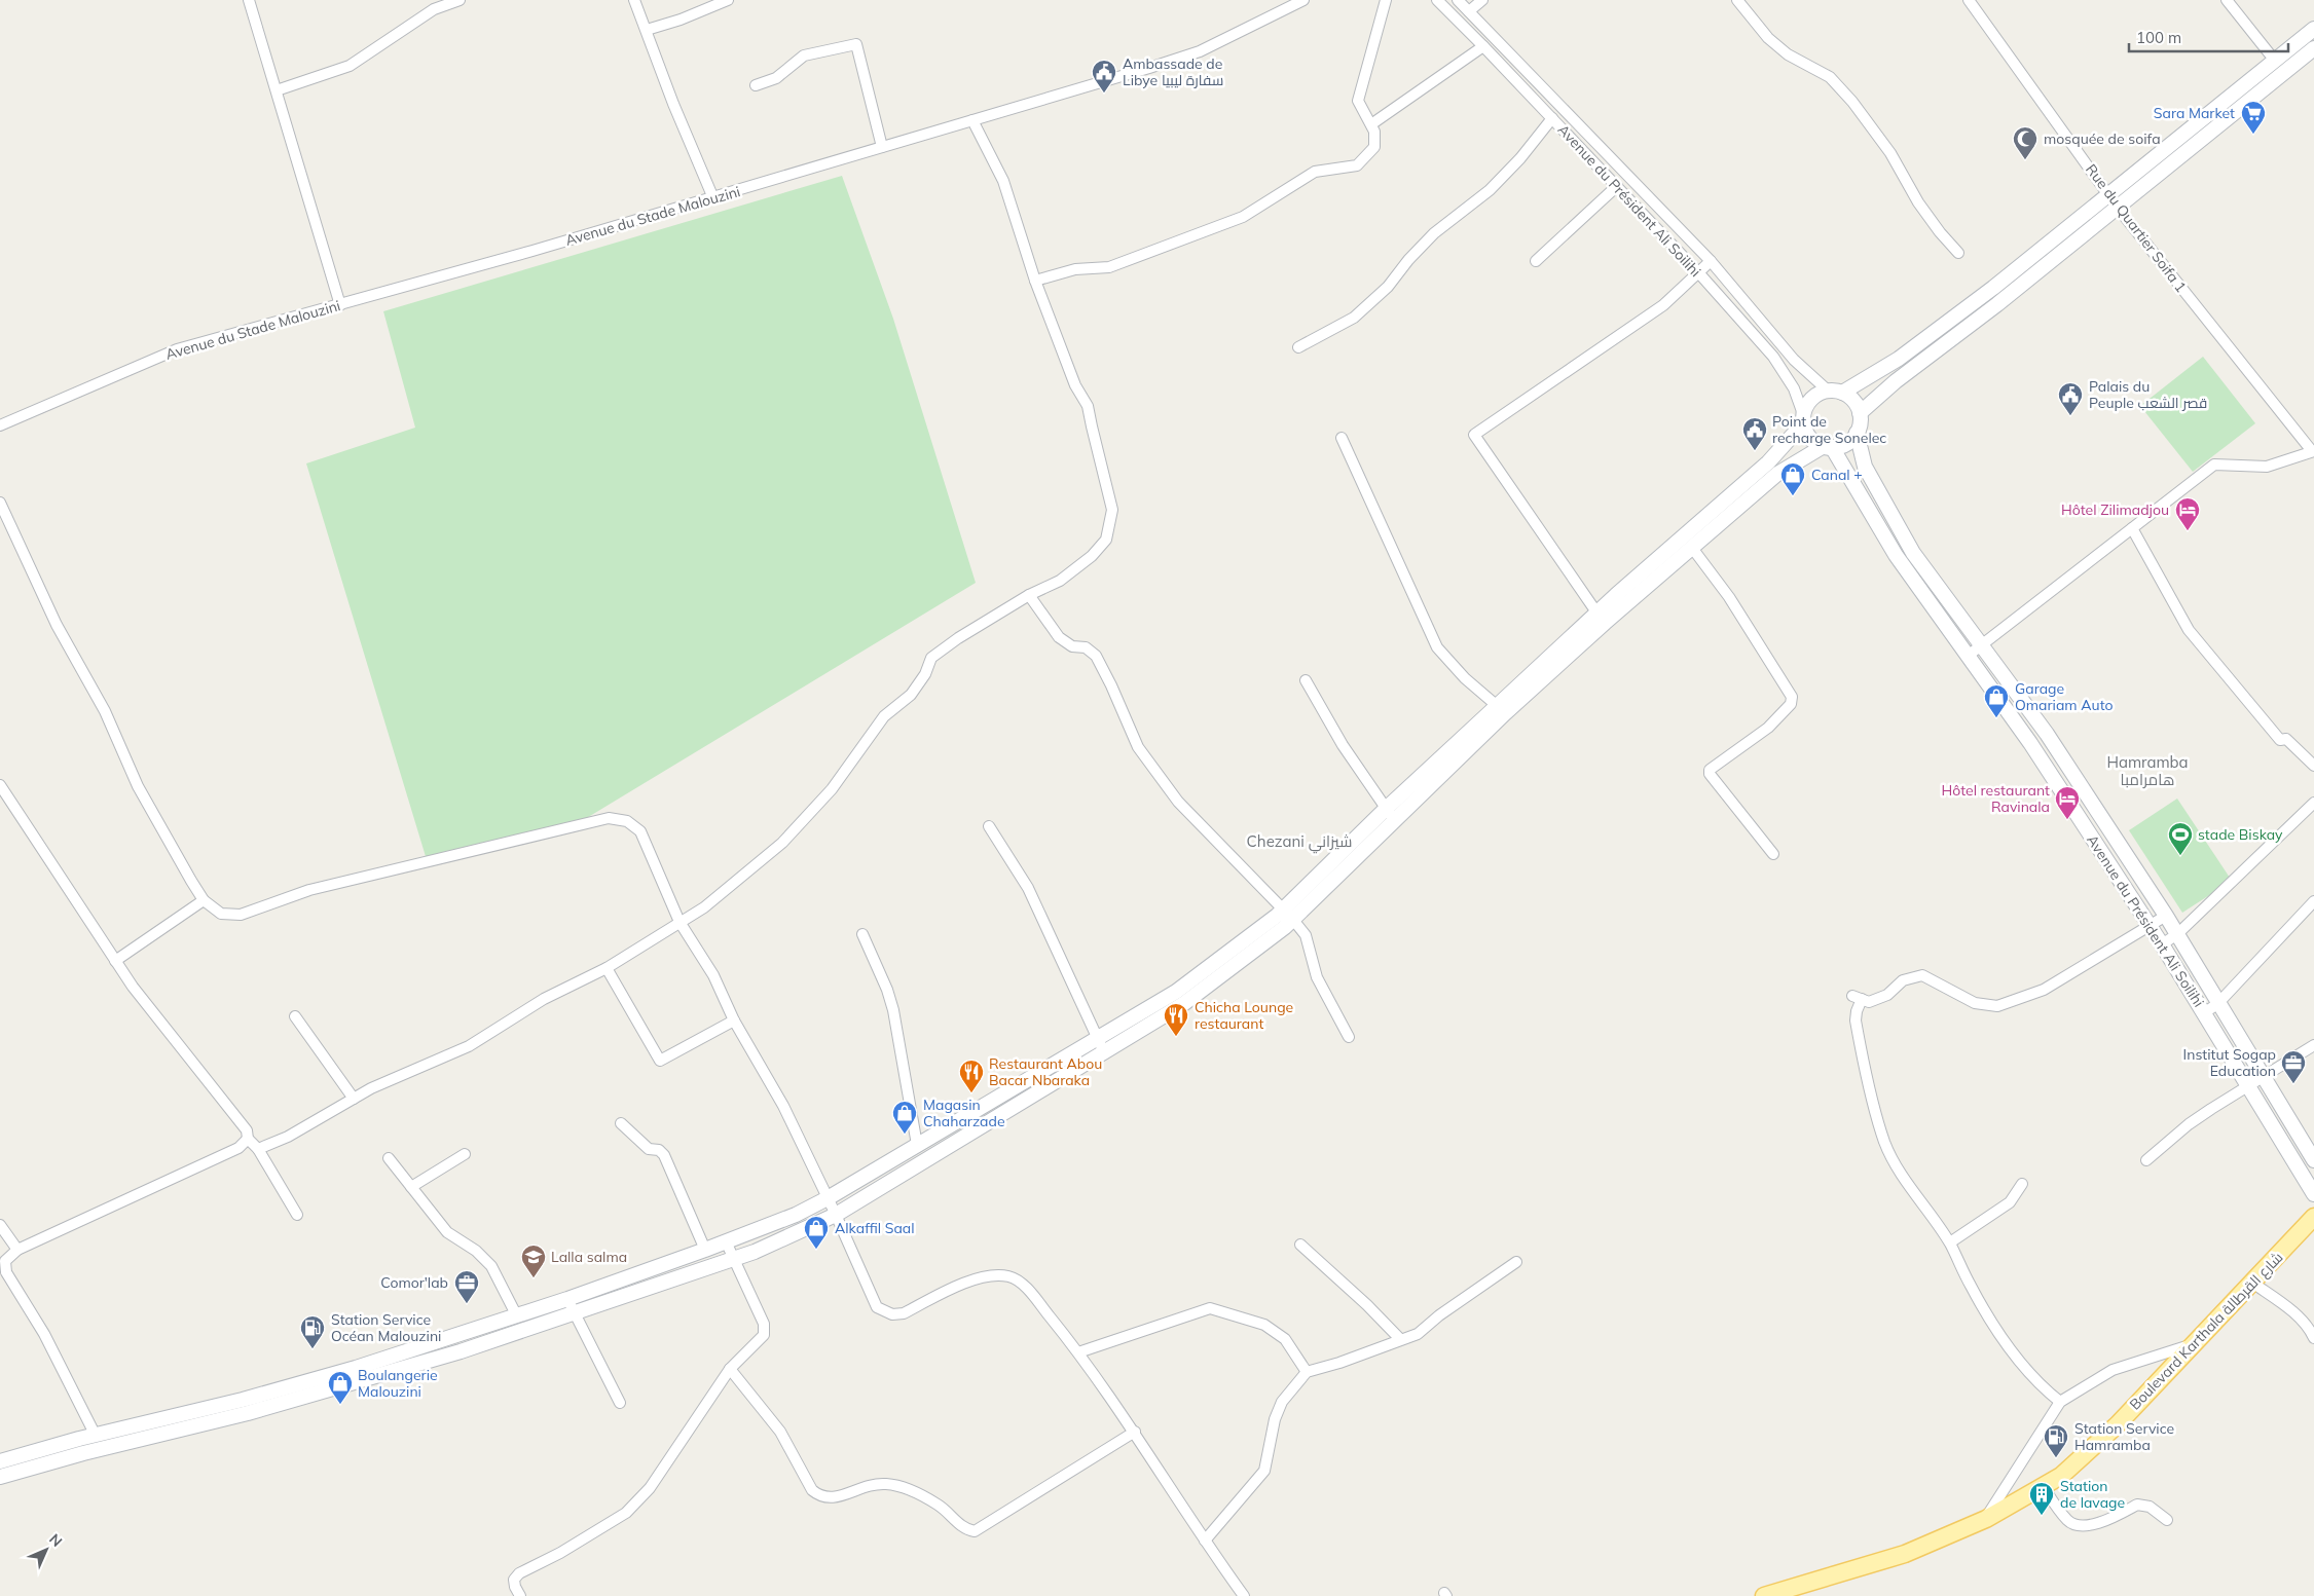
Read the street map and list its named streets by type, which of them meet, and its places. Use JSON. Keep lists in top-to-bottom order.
{
  "streets": {
    "main road": ["Avenue du Président Ali Soilihi", "Boulevard Karthala شارع القرطالة"],
    "street": ["Avenue du Stade Malouzini", "Rue du Quartier Soifa 1"]
  },
  "districts": ["Hamramba هامرامبا", "Chezani شيزاني"],
  "places": {
    "public building": ["Ambassade de Libye سفارة ليبيا", "Palais du Peuple قصر الشعب", "Point de recharge Sonelec"],
    "supermarket": ["Sara Market"],
    "mosque": ["mosquée de soifa"],
    "shop": [
      "Canal +",
      "Garage Omariam Auto",
      "Magasin Chaharzade",
      "Alkaffil Saal",
      "Boulangerie Malouzini"
    ],
    "hotel": ["Hôtel Zilimadjou", "Hôtel restaurant Ravinala"],
    "sports": ["stade Biskay"],
    "restaurant": ["Chicha Lounge restaurant", "Restaurant Abou Bacar Nbaraka"],
    "office": ["Institut Sogap Education", "Comor'lab"],
    "school or university": ["Lalla salma"],
    "fuel station": ["Station Service Océan Malouzini", "Station Service Hamramba"],
    "building": ["Station de lavage"]
  },
  "scale_bar": "100 m",
  "north": "top right"
}
